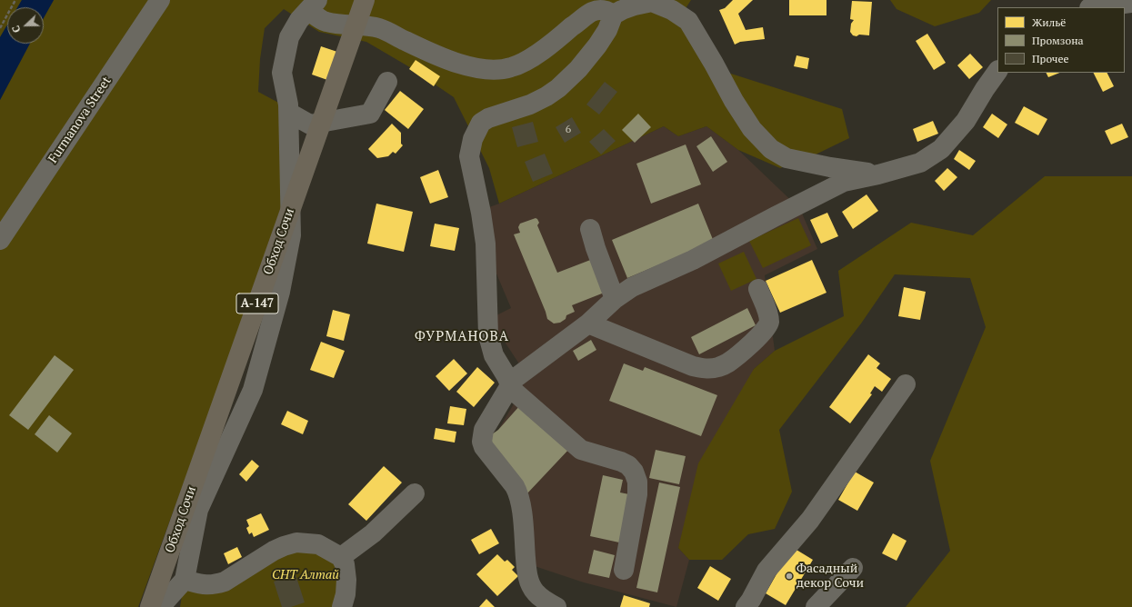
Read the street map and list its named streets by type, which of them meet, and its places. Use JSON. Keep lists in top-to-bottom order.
{
  "streets": {
    "highway": ["Обход Сочи", "А-147"],
    "street": ["Furmanova Street"]
  },
  "districts": ["ФУРМАНОВА"],
  "parks": ["СНТ Алтай"],
  "places": ["Фасадный декор Сочи"],
  "house_numbers": ["6"],
  "legend": ["Жильё", "Промзона", "Прочее"],
  "north": "left"
}
